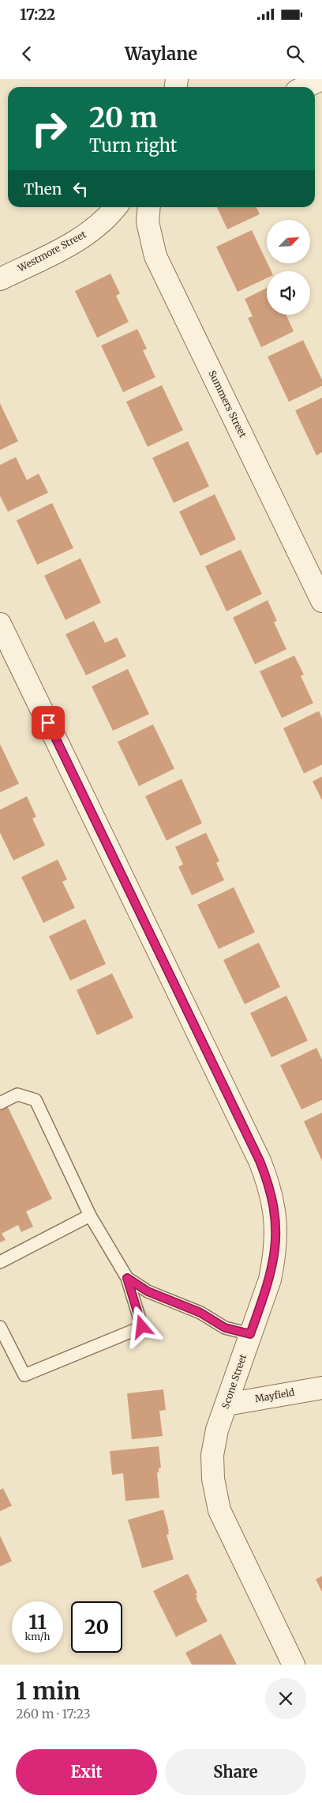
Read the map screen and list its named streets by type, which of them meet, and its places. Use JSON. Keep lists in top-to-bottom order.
{
  "streets": {
    "street": [
      "Westmore Street",
      "Summers Street",
      "Scone Street",
      "Mayfield"
    ]
  },
  "crossings": [
    ["Scone Street", "Mayfield"]
  ],
  "north": "top right",
  "page": {
    "status": "17:22",
    "header": "Waylane",
    "turn": ["20 m", "Turn right"],
    "then": "Then",
    "speed": "11 km/h",
    "limit": "20",
    "heading": ["1 min", "260 m · 17:23"],
    "buttons": ["Exit", "Share"]
  }
}
